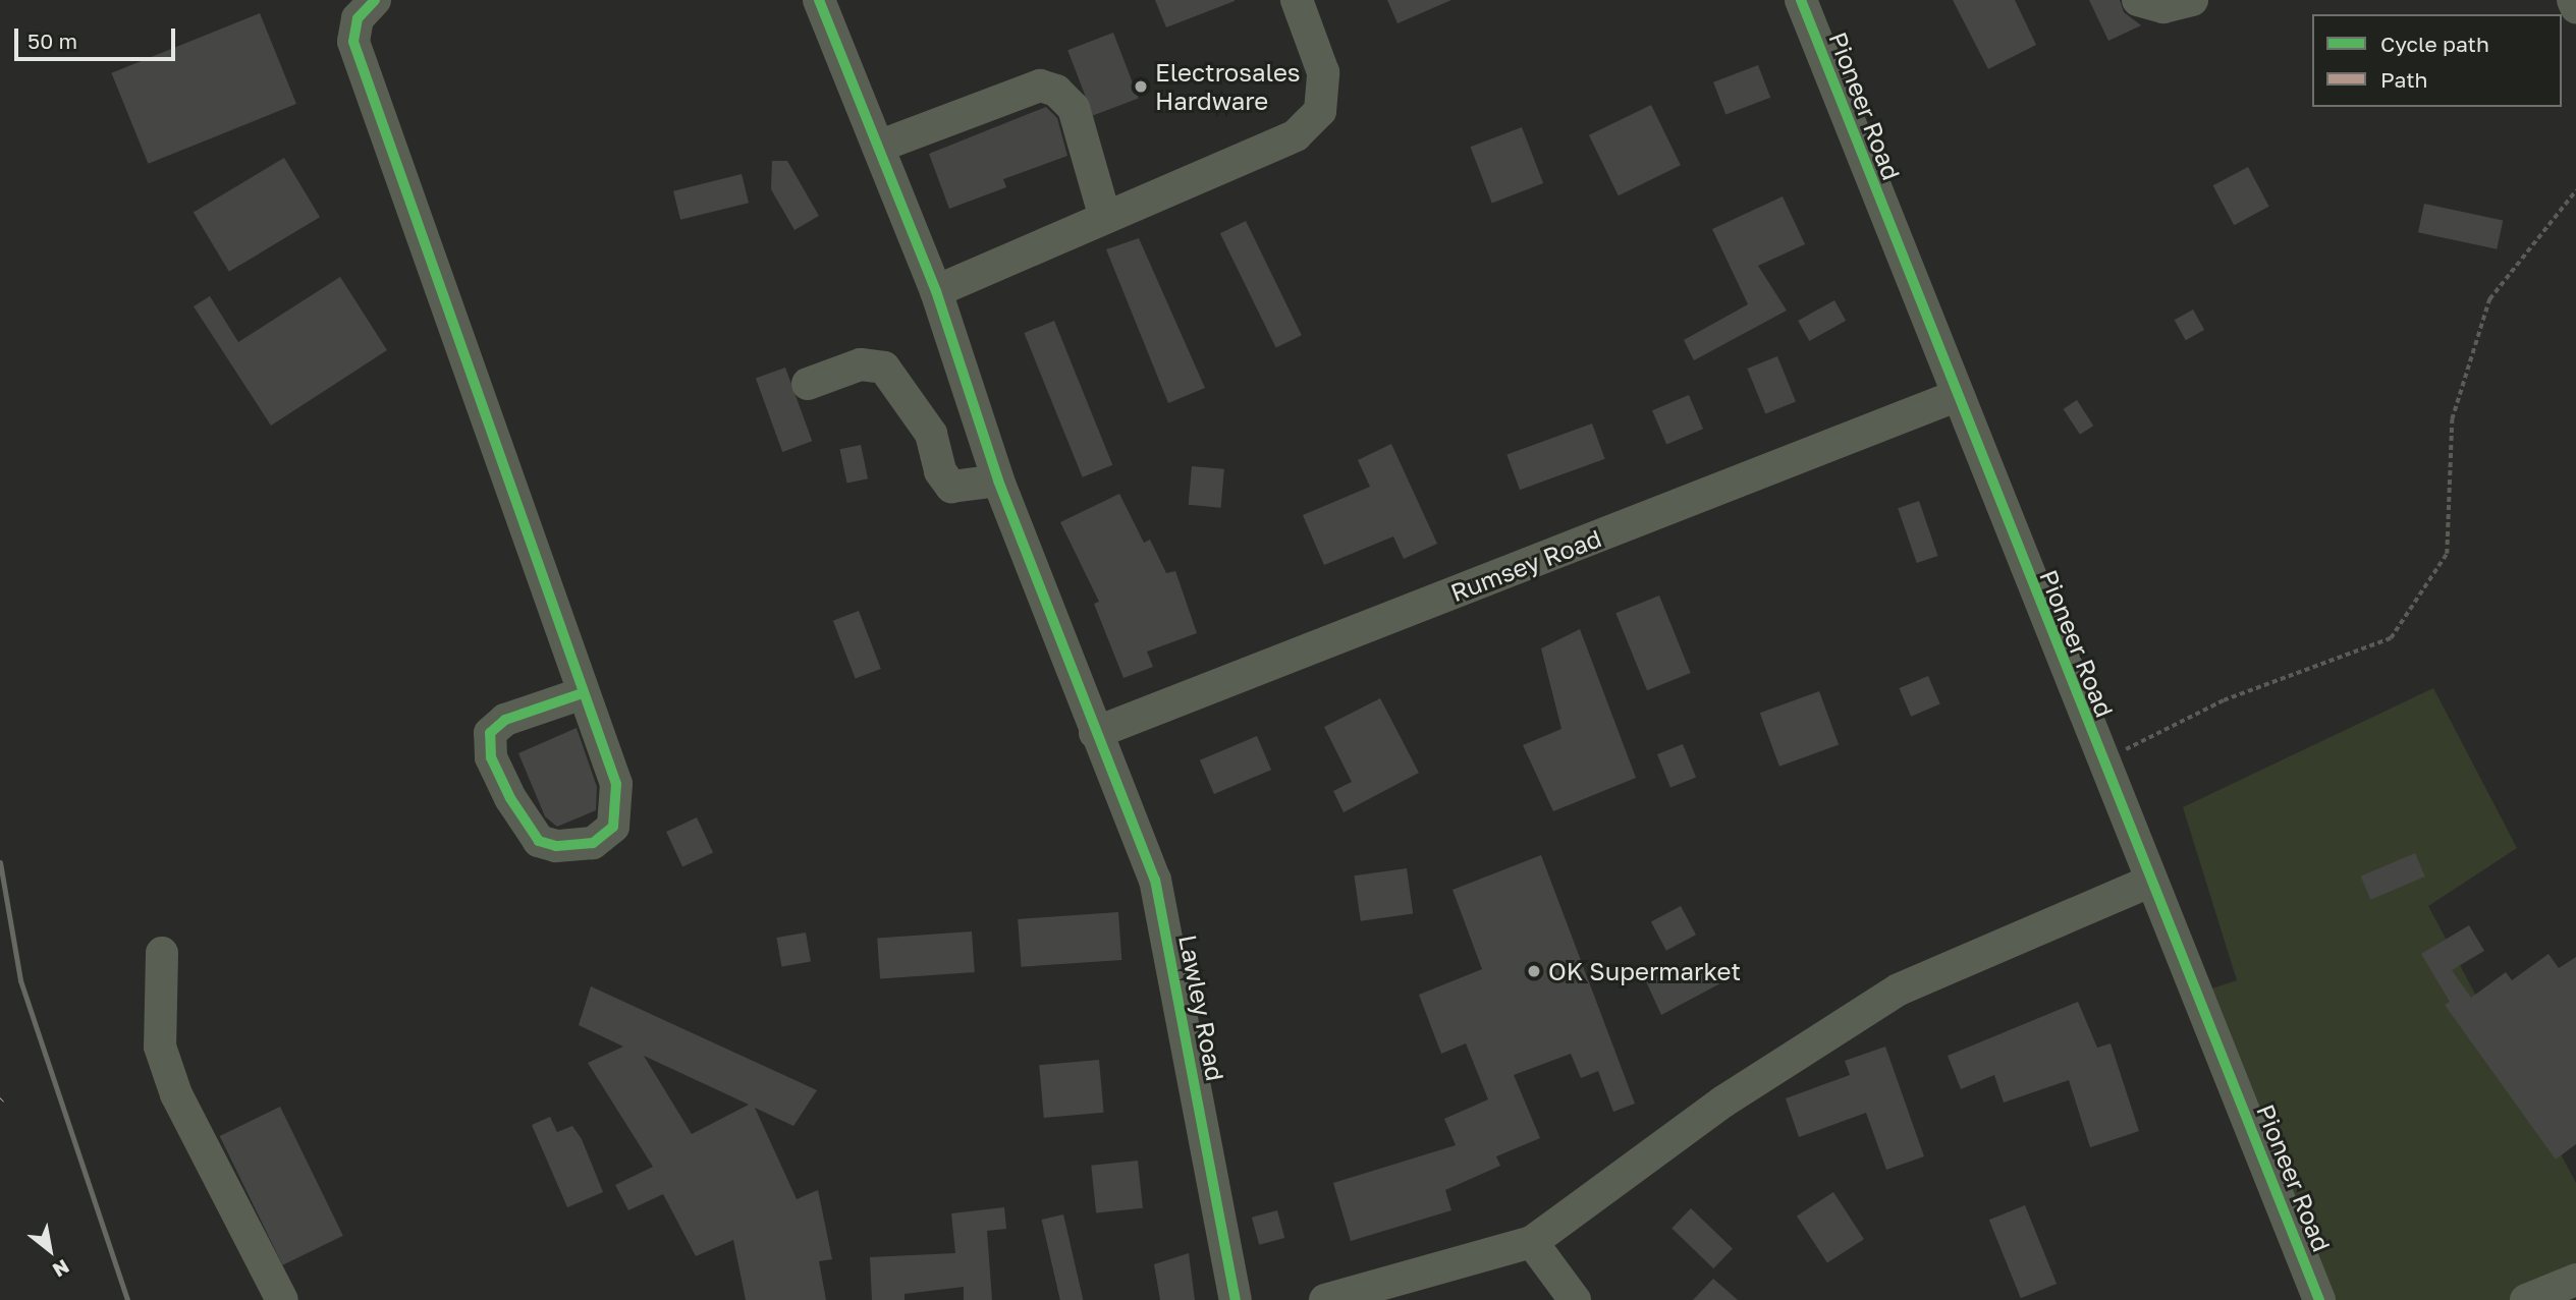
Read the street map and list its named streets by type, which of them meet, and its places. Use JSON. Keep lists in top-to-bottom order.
{
  "streets": {
    "street": ["Pioneer Road", "Rumsey Road", "Lawley Road"]
  },
  "crossings": [
    ["Pioneer Road", "Rumsey Road"],
    ["Rumsey Road", "Lawley Road"]
  ],
  "places": ["Electrosales Hardware", "OK Supermarket"],
  "legend": ["Cycle path", "Path"],
  "scale_bar": "50 m",
  "north": "bottom right"
}
